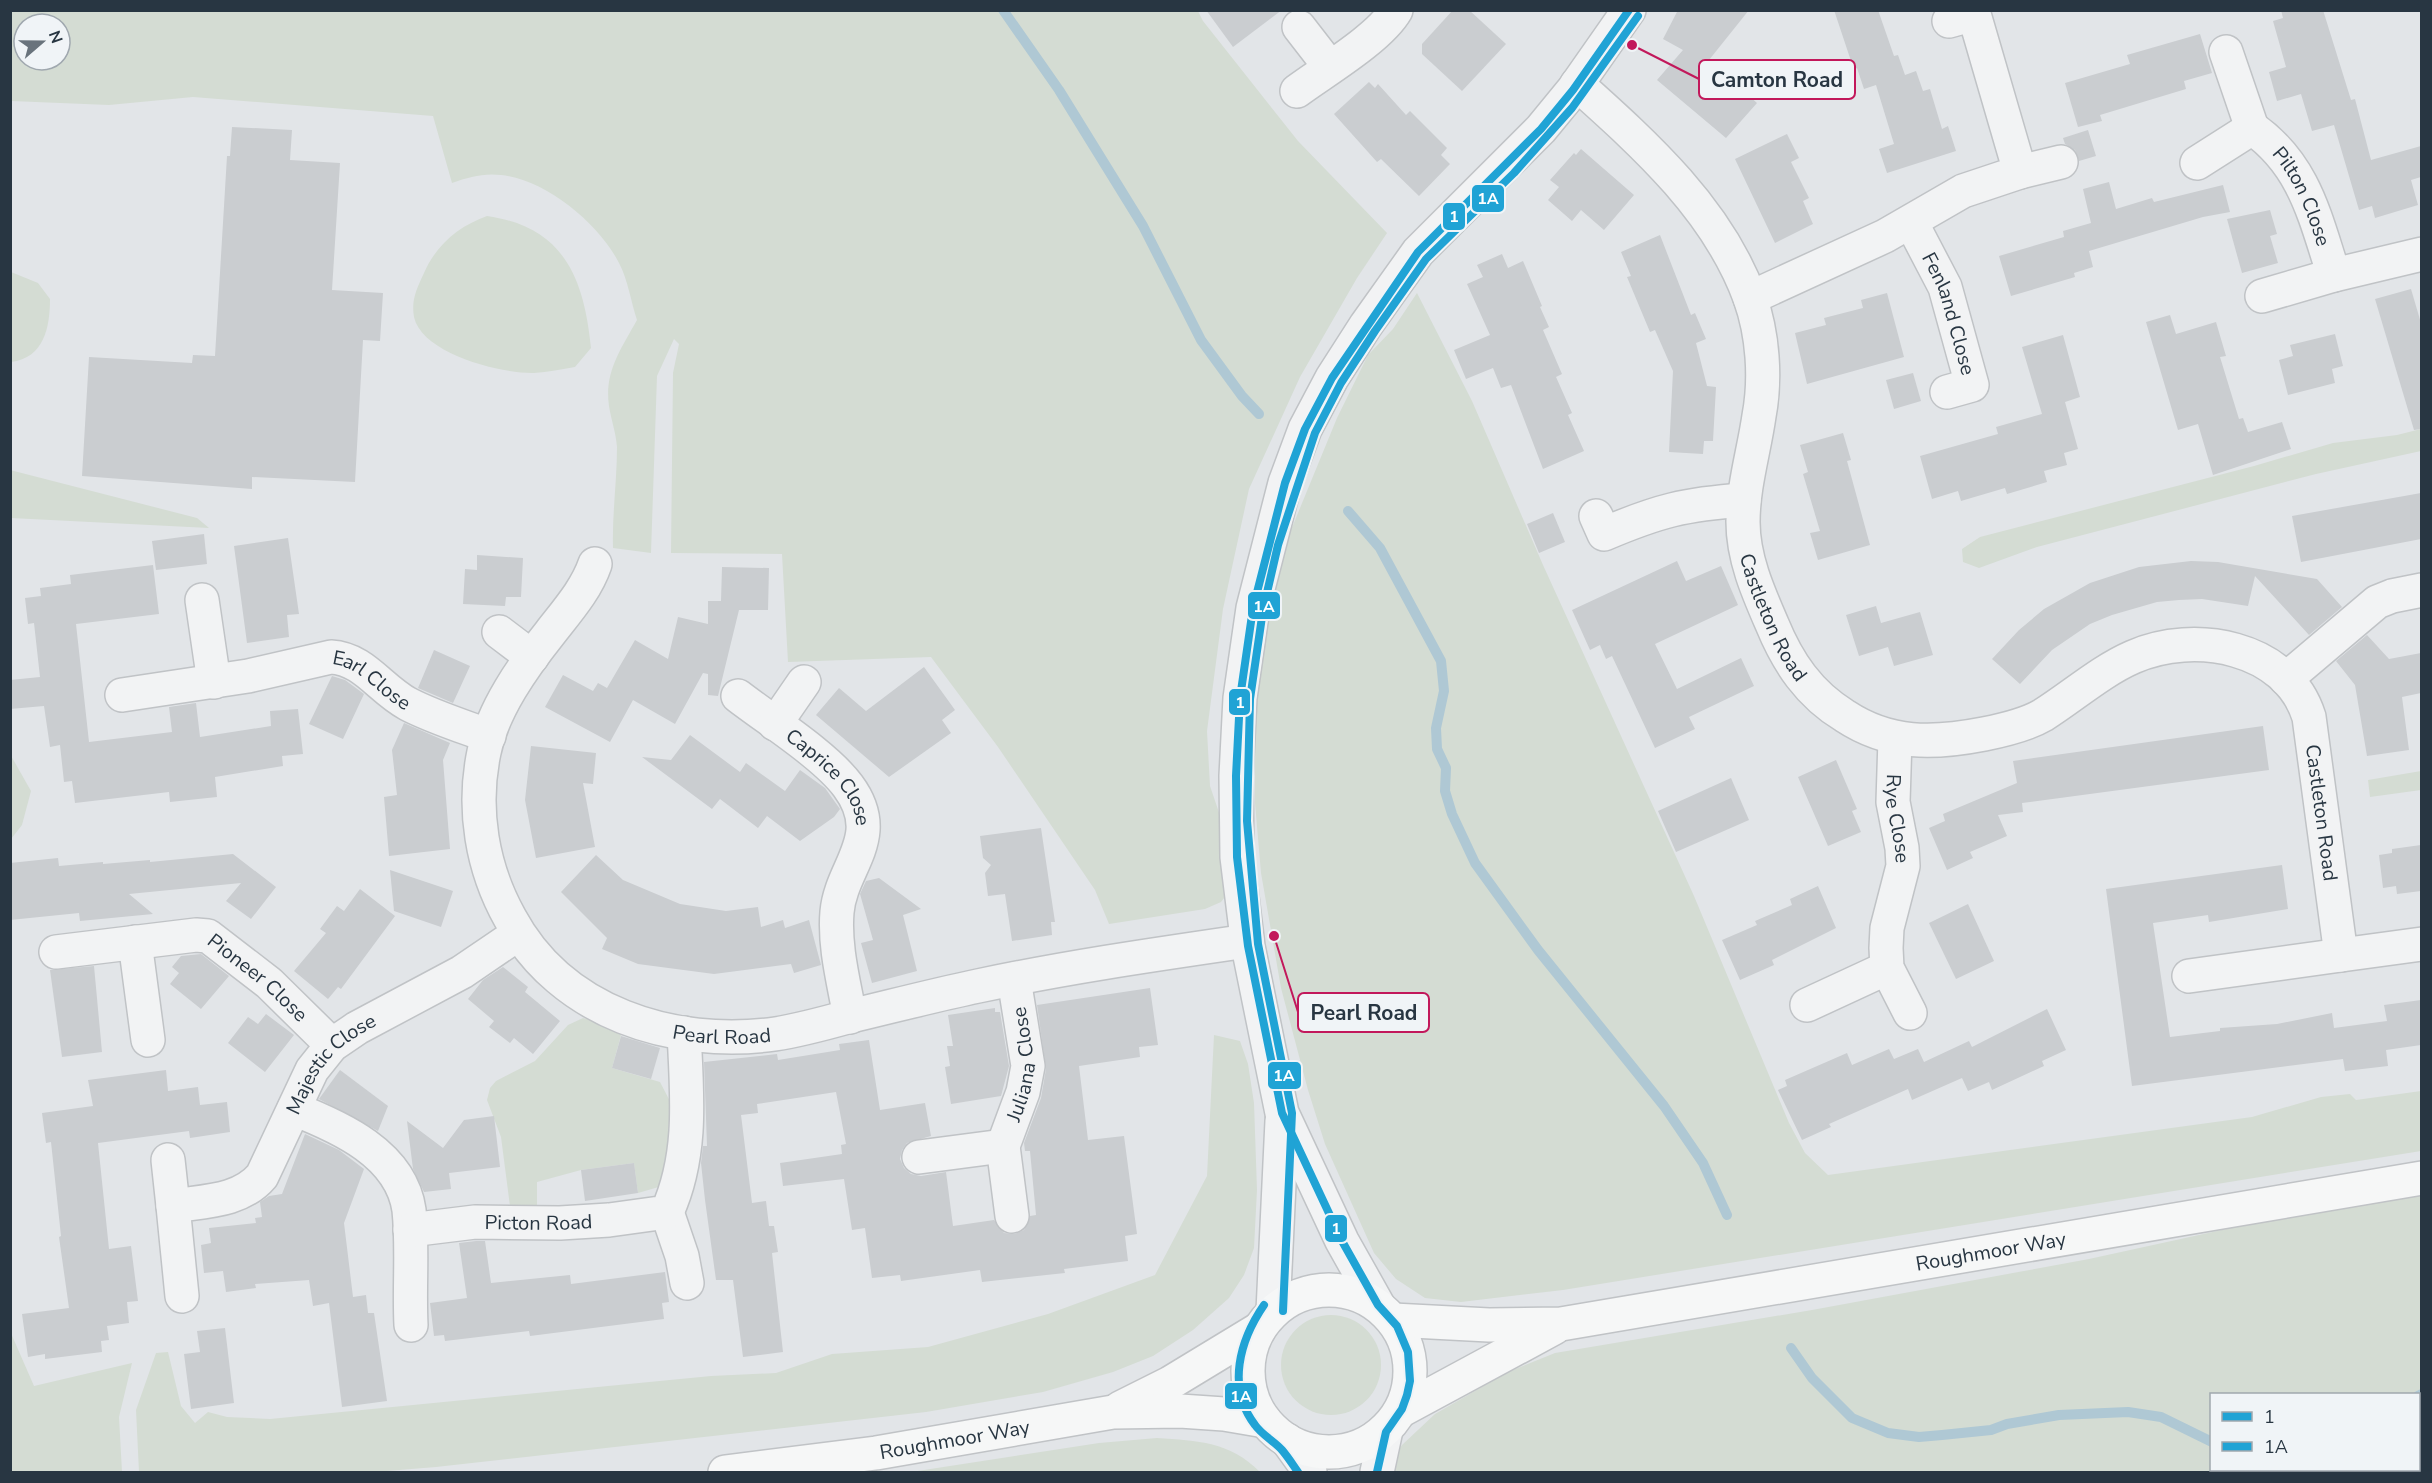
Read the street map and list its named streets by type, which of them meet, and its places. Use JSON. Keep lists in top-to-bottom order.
{
  "streets": {
    "main road": ["Roughmoor Way"],
    "street": [
      "Pilton Close",
      "Fenland Close",
      "Castleton Road",
      "Earl Close",
      "Caprice Close",
      "Rye Close",
      "Pioneer Close",
      "Pearl Road",
      "Juliana Close",
      "Majestic Close",
      "Picton Road"
    ]
  },
  "crossings": [
    ["Castleton Road", "Rye Close"],
    ["Earl Close", "Pearl Road"],
    ["Caprice Close", "Pearl Road"],
    ["Pioneer Close", "Majestic Close"],
    ["Pearl Road", "Juliana Close"],
    ["Pearl Road", "Majestic Close"]
  ],
  "places": ["Camton Road", "Pearl Road"],
  "lines": ["transit line 1", "transit line 1A"],
  "legend": ["1", "1A"],
  "north": "right"
}
